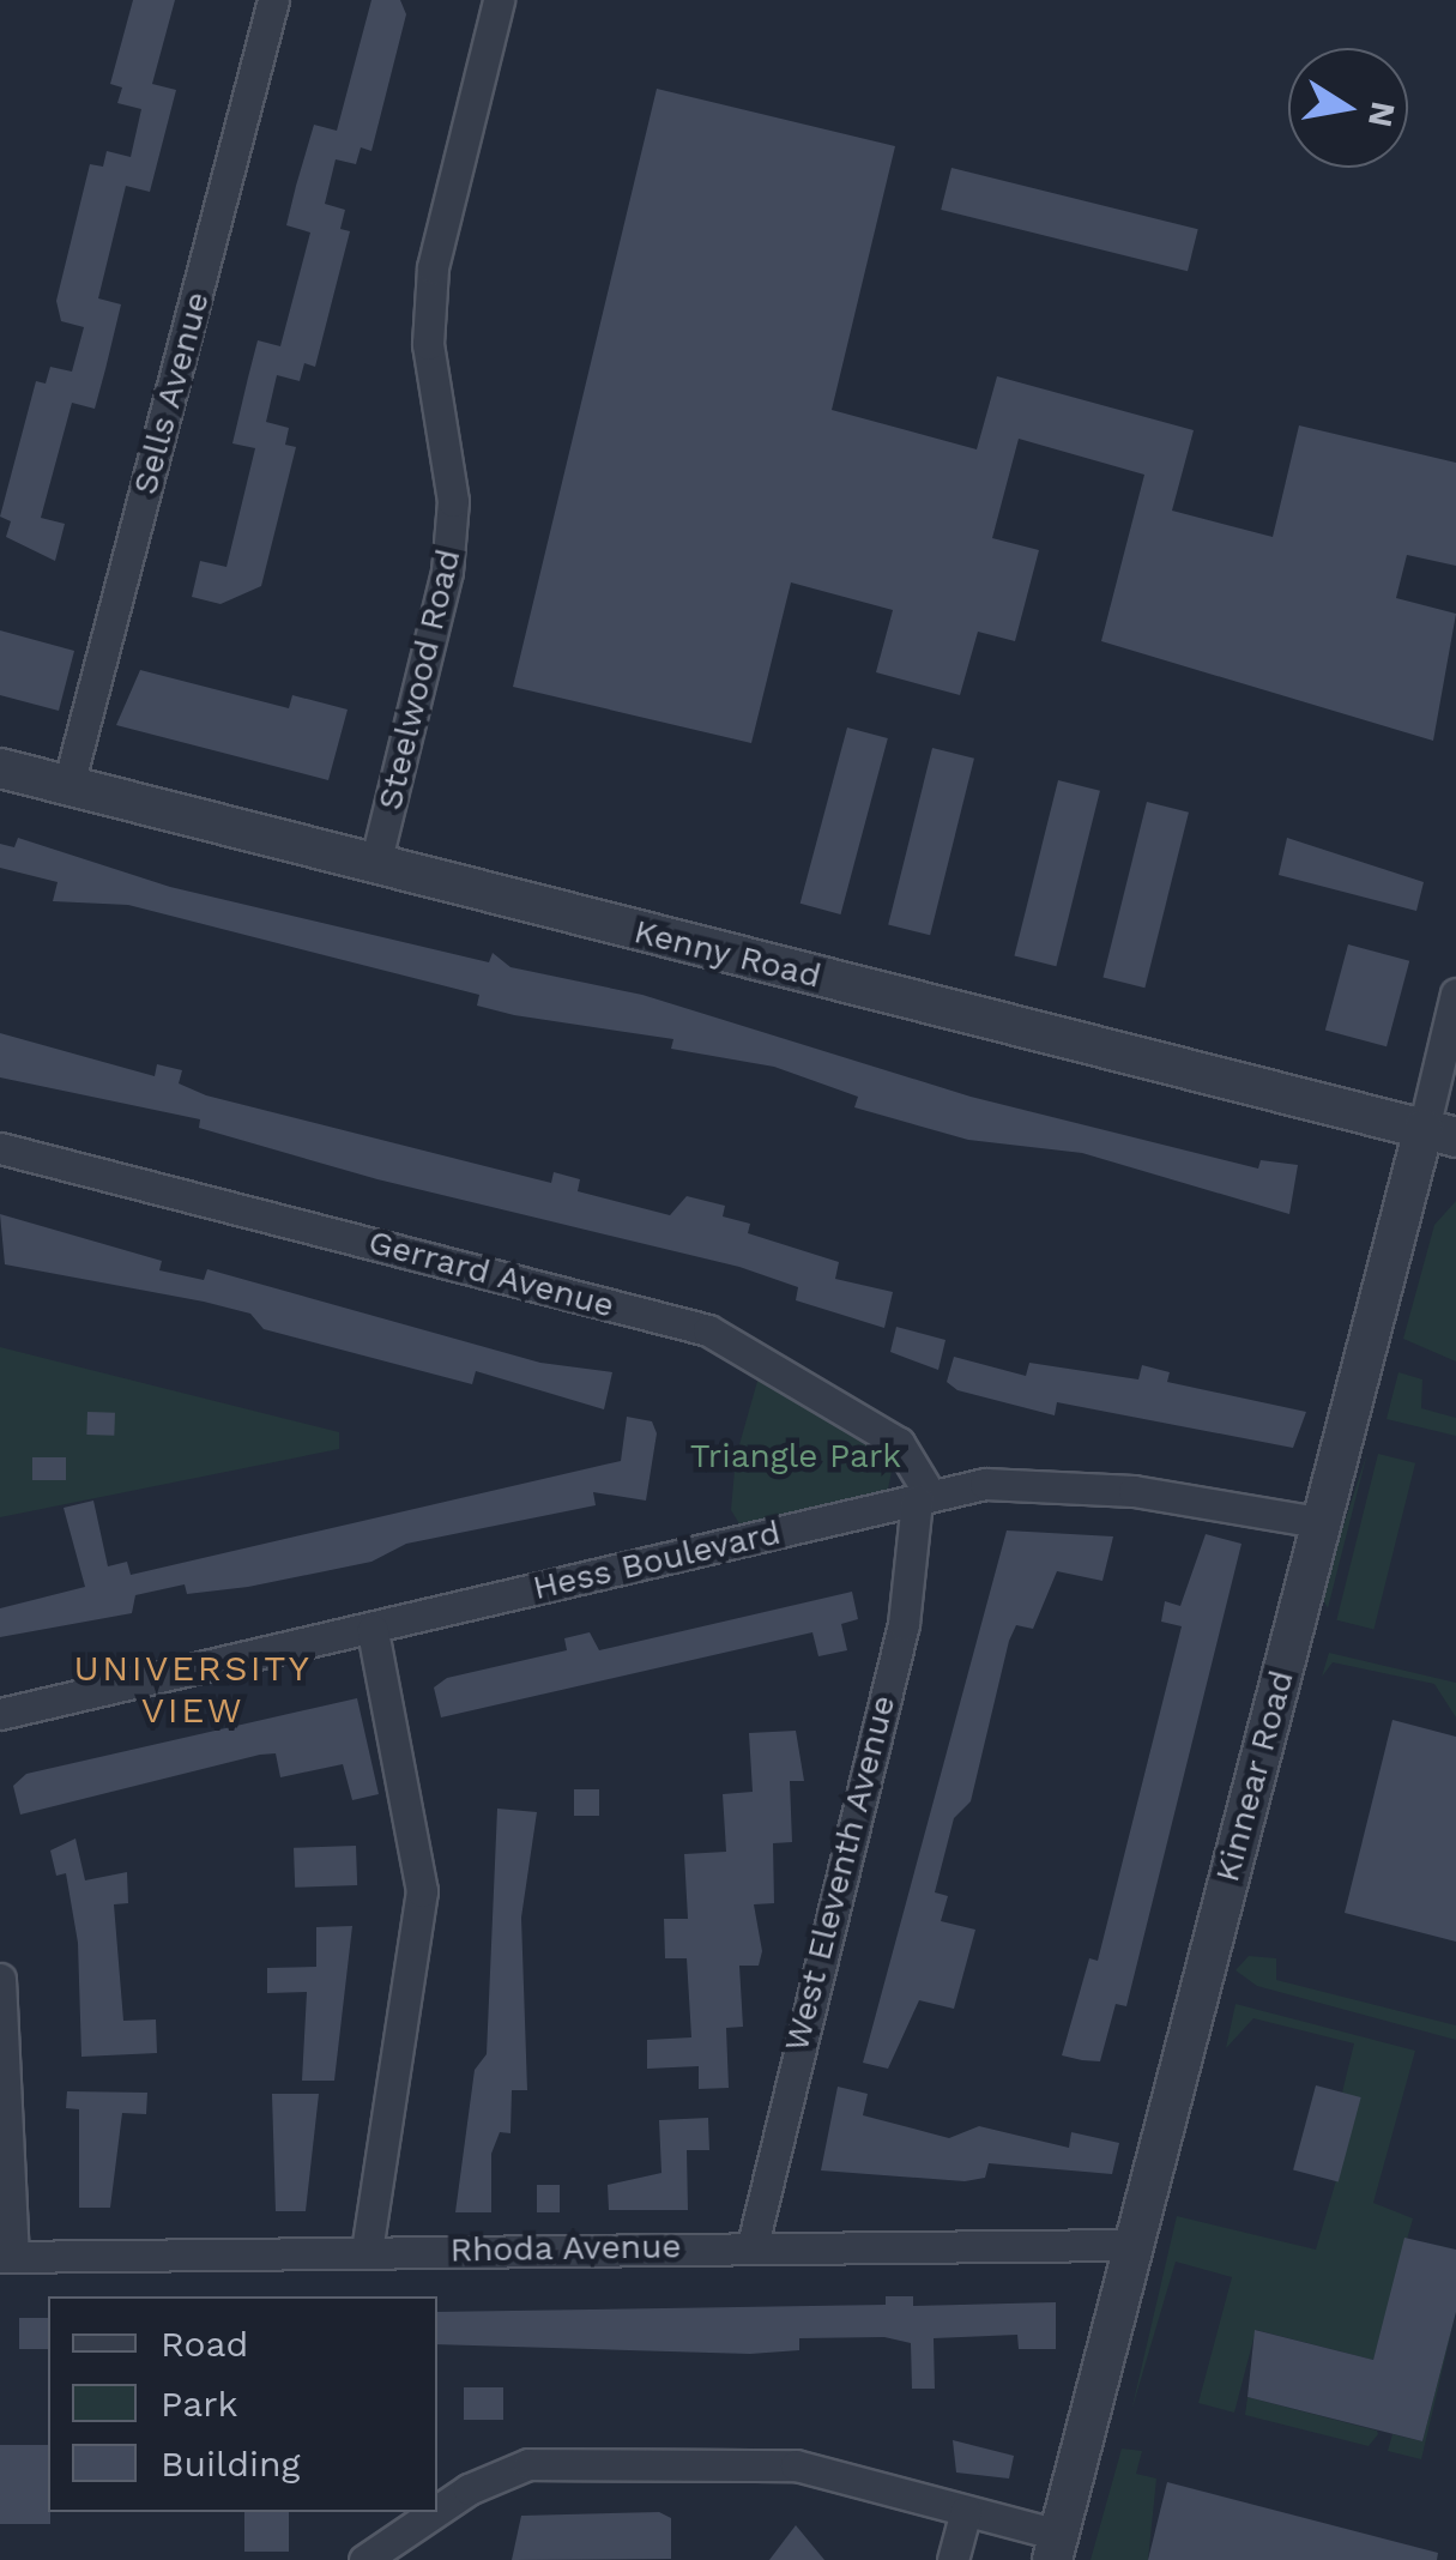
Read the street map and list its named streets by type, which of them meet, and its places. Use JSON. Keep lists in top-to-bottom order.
{
  "streets": {
    "street": [
      "Sells Avenue",
      "Steelwood Road",
      "Kenny Road",
      "Gerrard Avenue",
      "Hess Boulevard",
      "Kinnear Road",
      "West Eleventh Avenue",
      "Rhoda Avenue"
    ]
  },
  "crossings": [
    ["Sells Avenue", "Kenny Road"],
    ["Steelwood Road", "Kenny Road"],
    ["Kenny Road", "Kinnear Road"],
    ["Gerrard Avenue", "Hess Boulevard"],
    ["Gerrard Avenue", "West Eleventh Avenue"],
    ["Hess Boulevard", "Kinnear Road"],
    ["Hess Boulevard", "West Eleventh Avenue"],
    ["Kinnear Road", "Rhoda Avenue"],
    ["West Eleventh Avenue", "Rhoda Avenue"]
  ],
  "districts": ["UNIVERSITY VIEW"],
  "parks": ["Triangle Park"],
  "legend": ["Road", "Park", "Building"],
  "north": "right"
}
